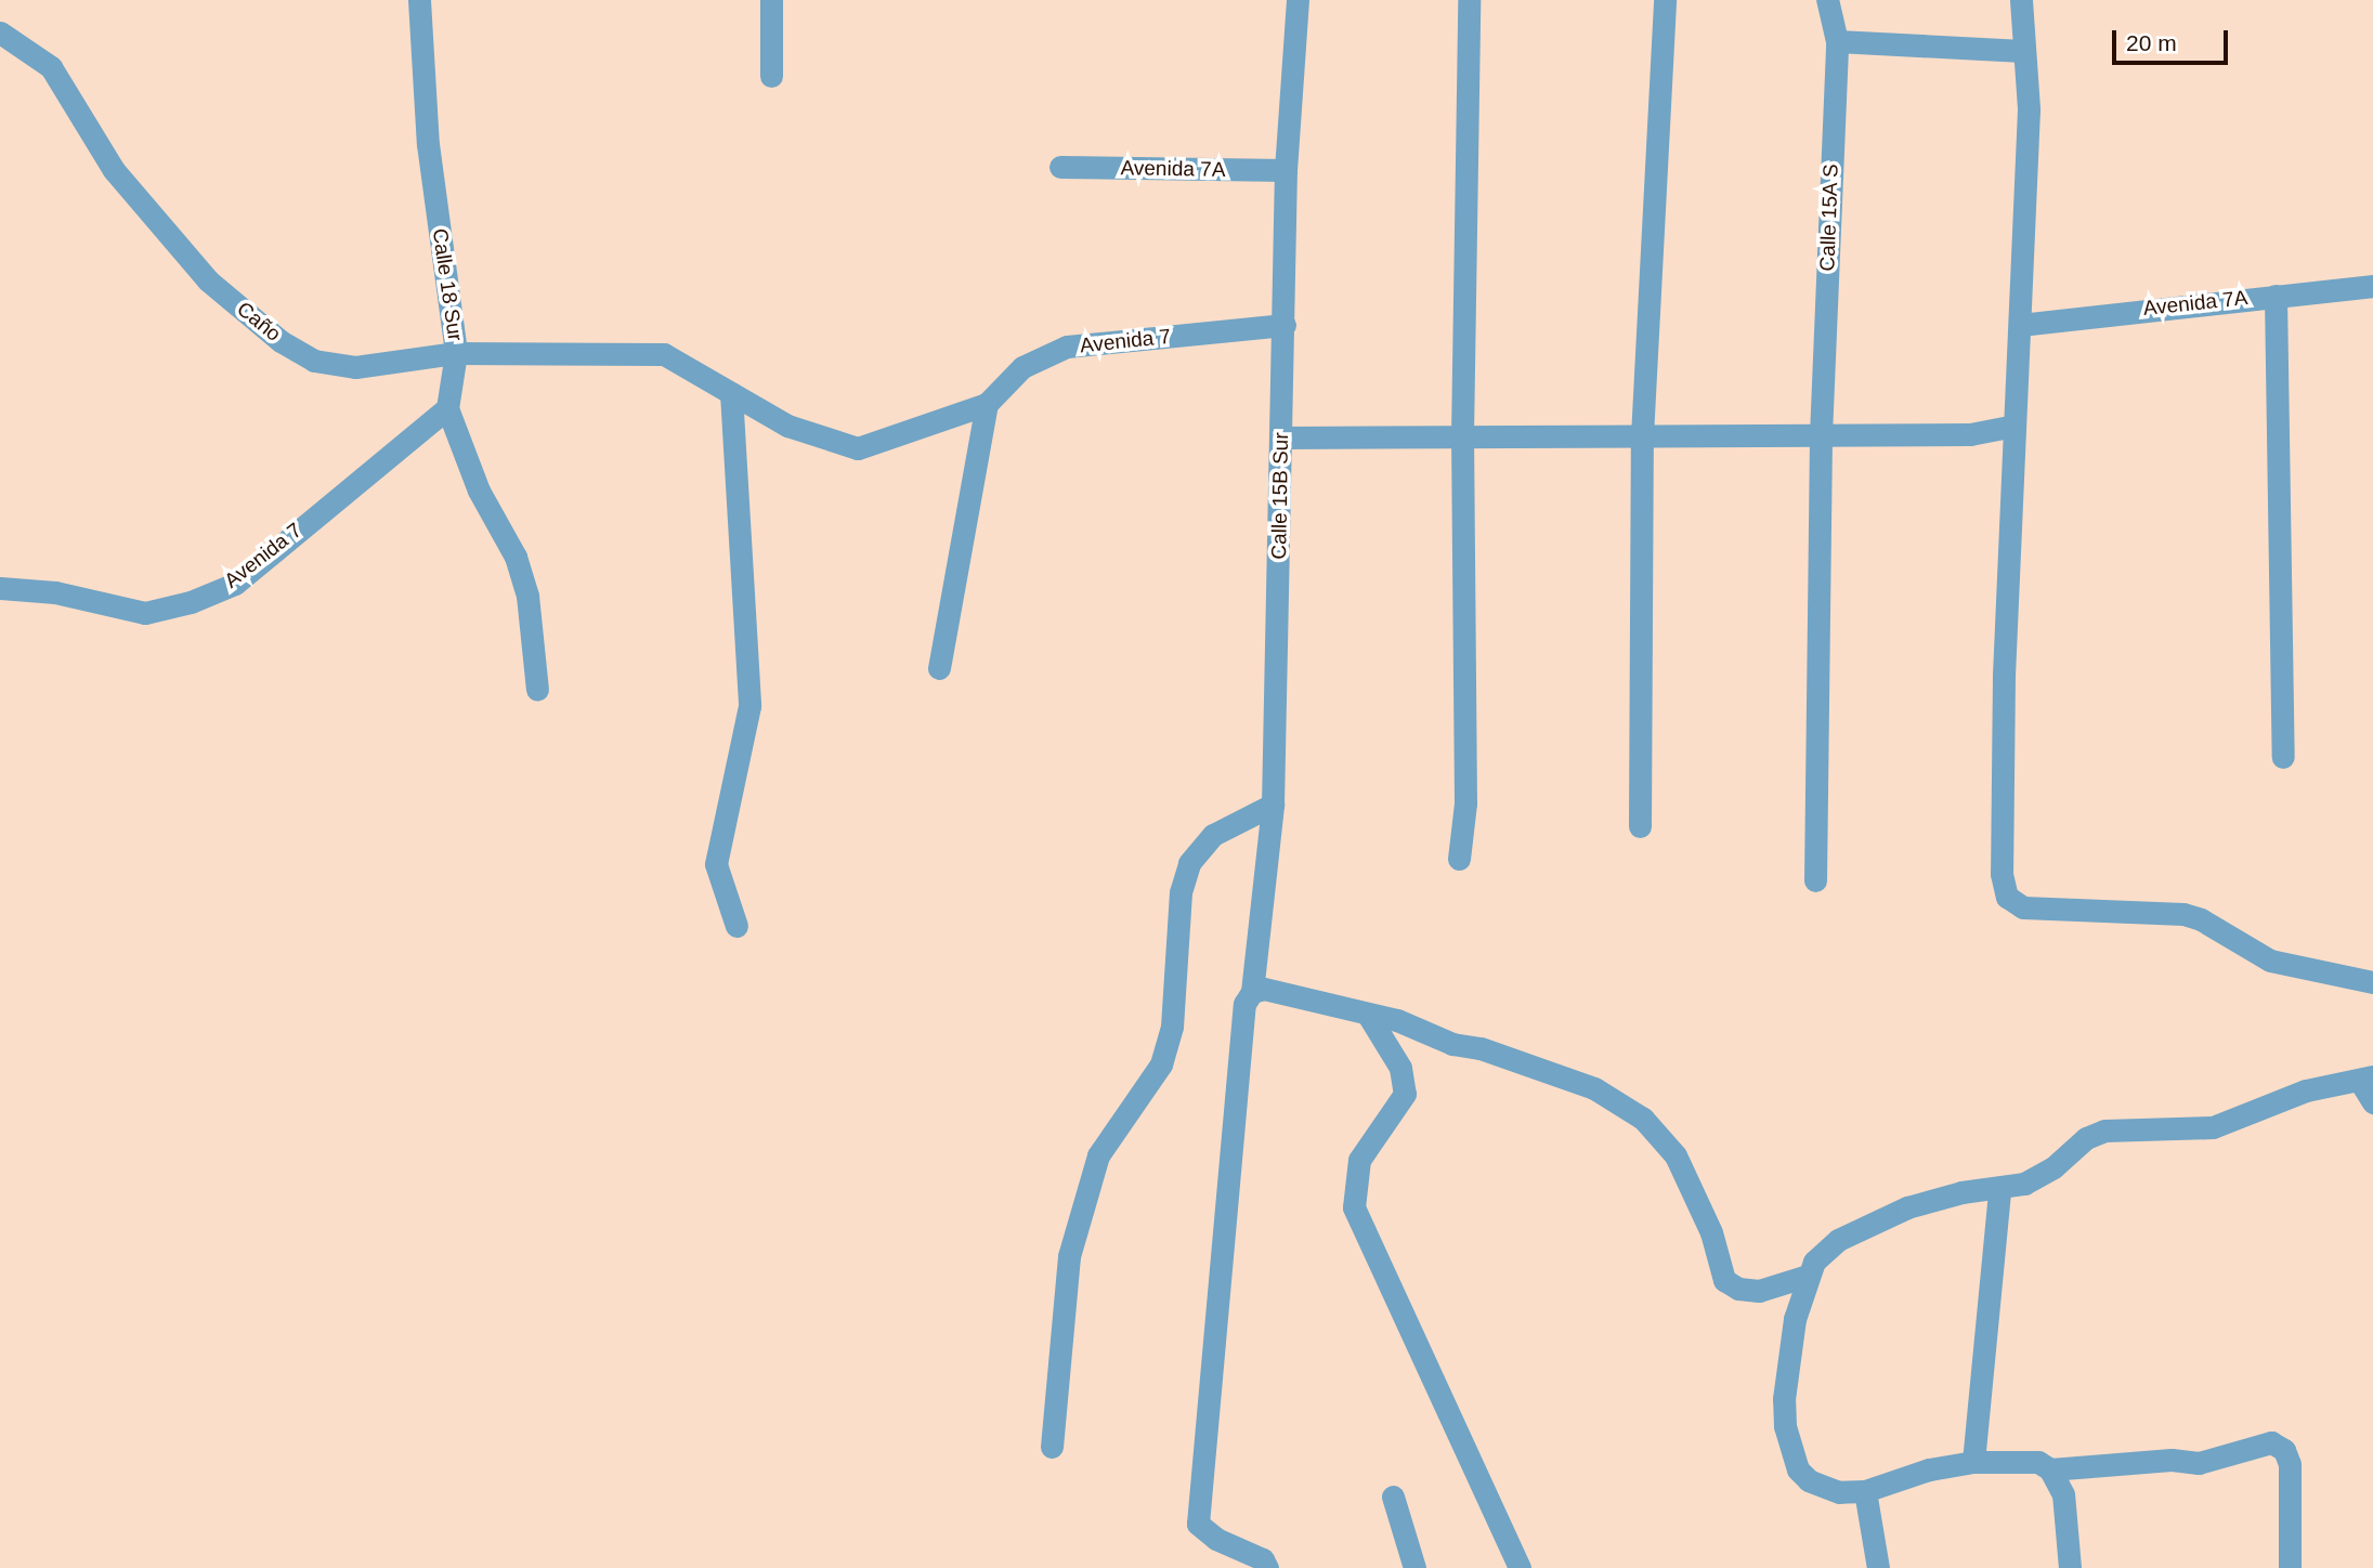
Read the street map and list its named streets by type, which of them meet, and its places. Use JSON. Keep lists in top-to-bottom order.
{
  "streets": {
    "street": [
      "Avenida 7A",
      "Calle 15A S",
      "Calle 18 Sur",
      "Caño",
      "Avenida 7",
      "Calle 15B Sur"
    ]
  },
  "crossings": [
    ["Avenida 7A", "Calle 15B Sur"],
    ["Calle 18 Sur", "Caño"],
    ["Calle 18 Sur", "Avenida 7"],
    ["Caño", "Avenida 7"],
    ["Avenida 7", "Calle 15B Sur"]
  ],
  "scale_bar": "20 m"
}
